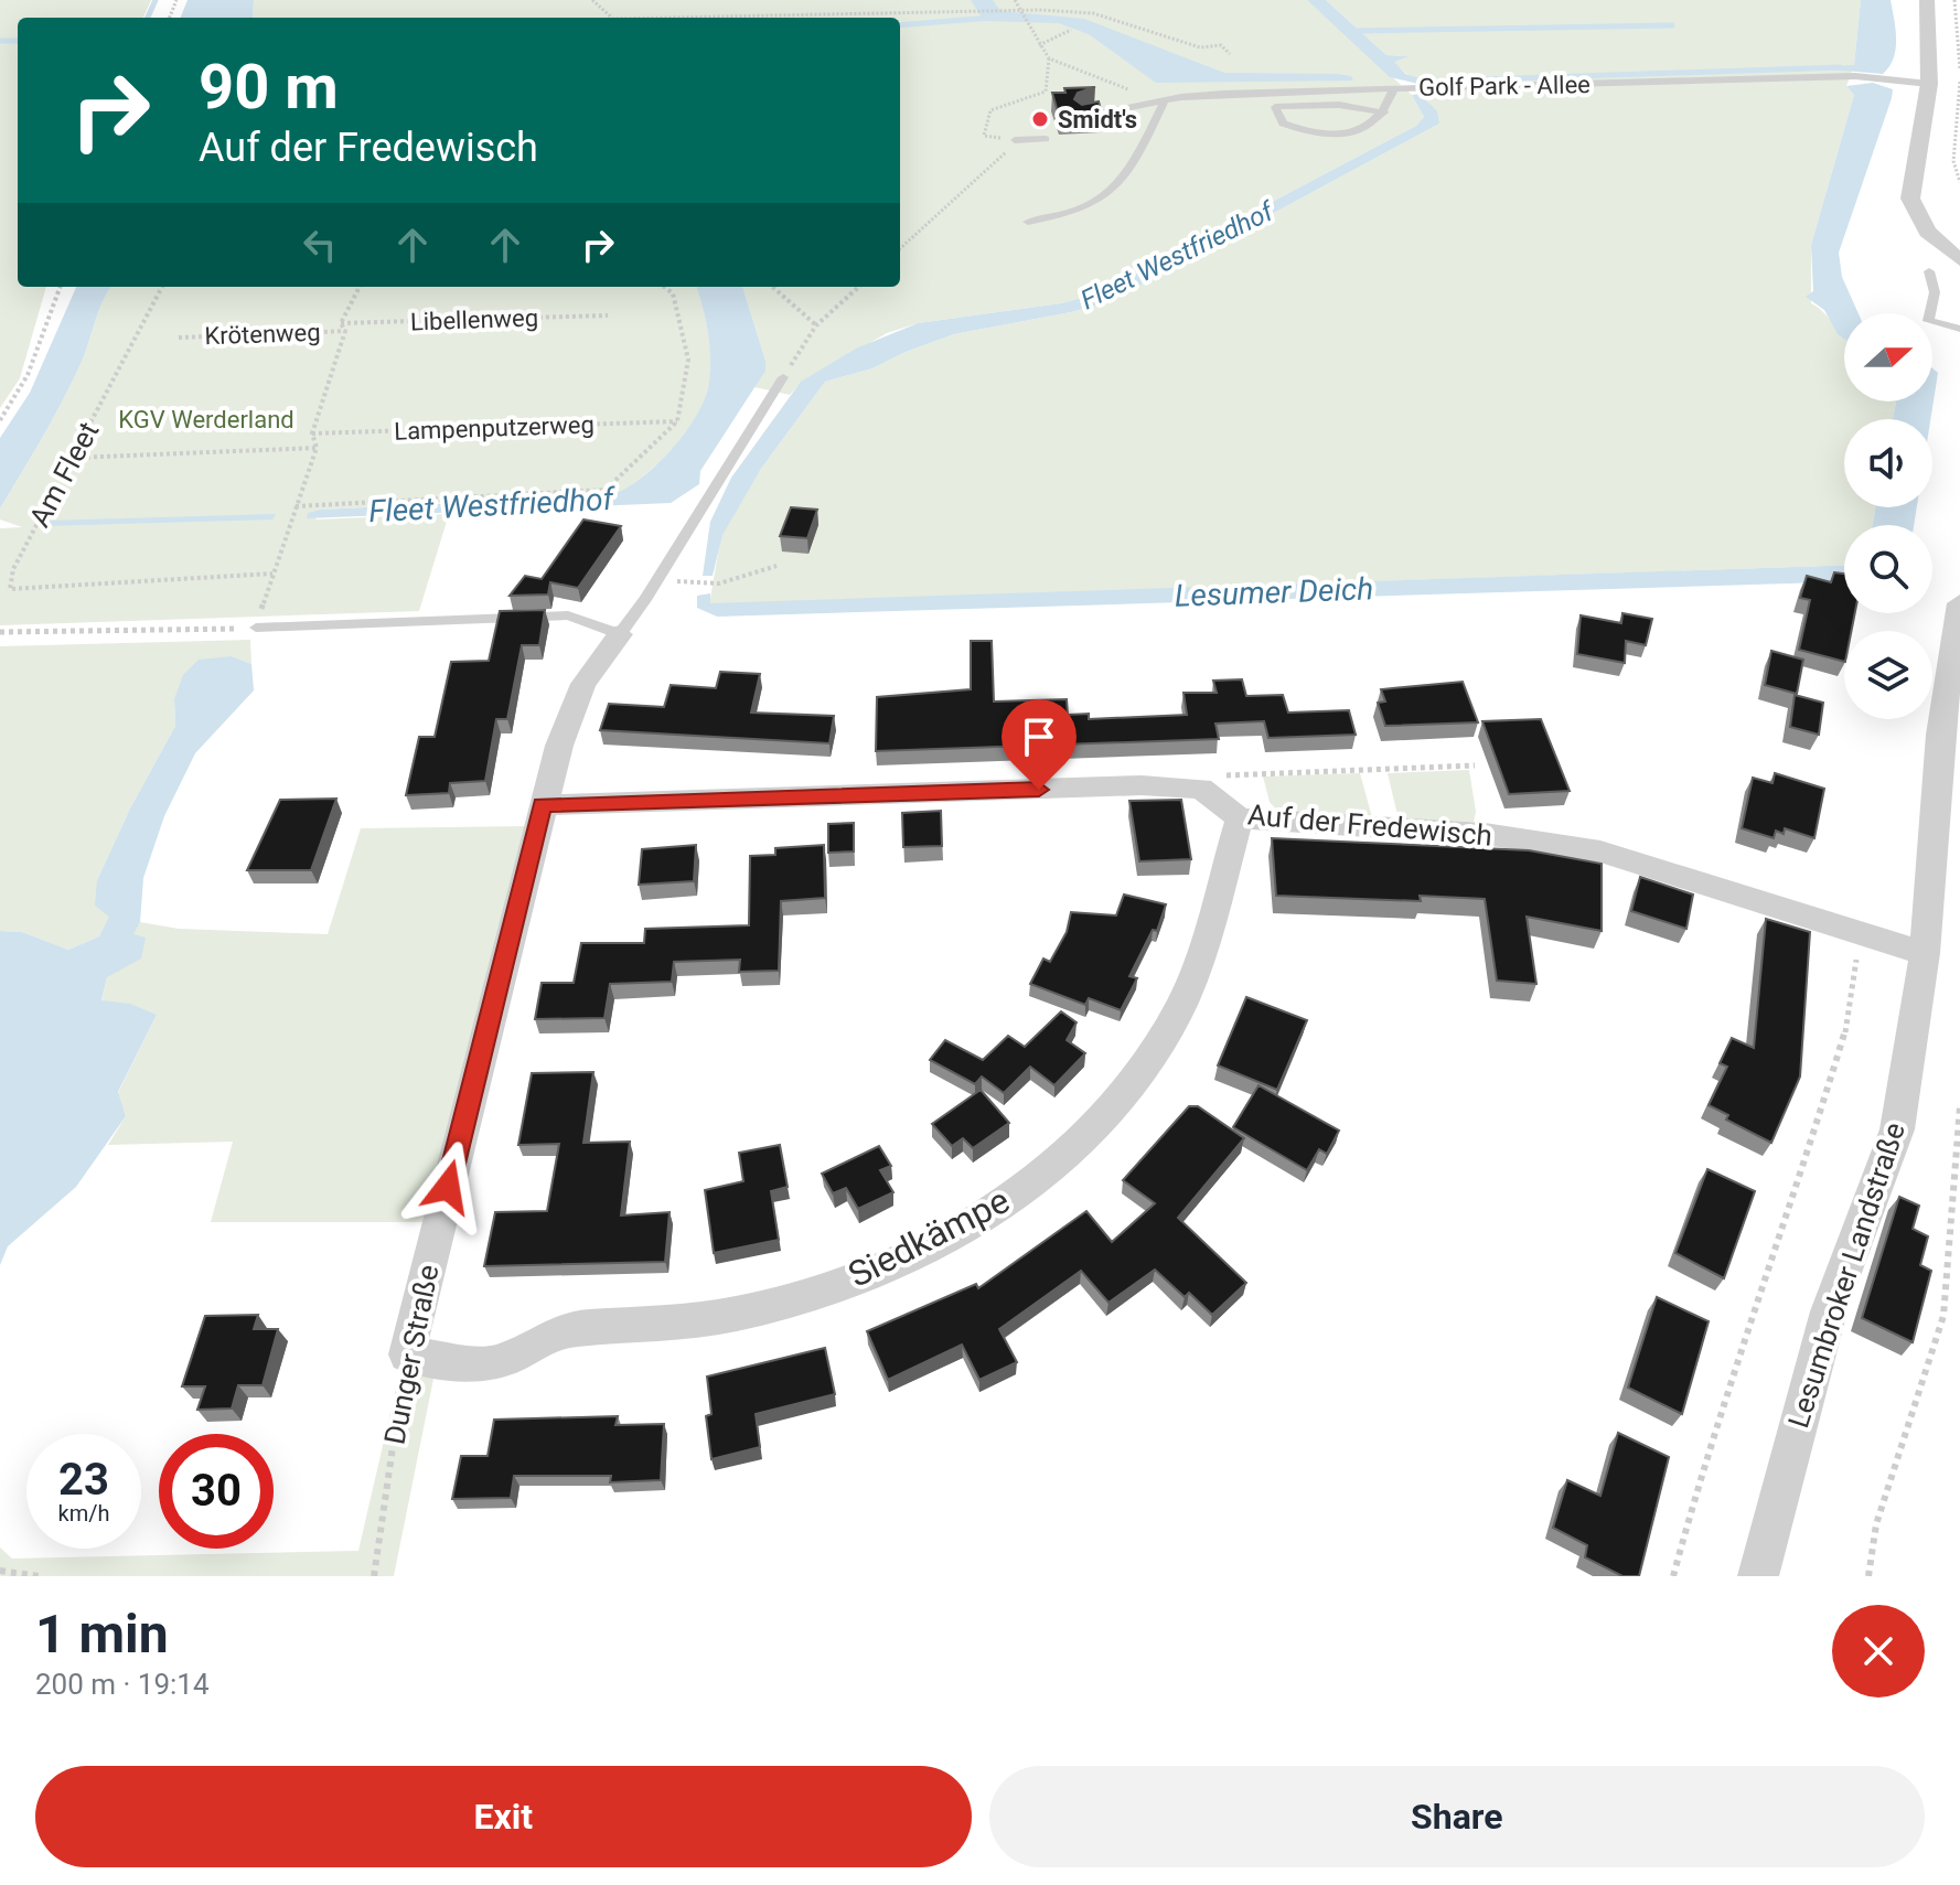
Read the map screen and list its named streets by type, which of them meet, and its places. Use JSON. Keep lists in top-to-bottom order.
{
  "streets": {
    "street": [
      "Auf der Fredewisch",
      "Siedkämpe",
      "Lesumbroker Landstraße",
      "Dunger Straße"
    ],
    "lane": ["Golf Park - Allee"],
    "path": [
      "Libellenweg",
      "Krötenweg",
      "Lampenputzerweg",
      "Am Fleet"
    ]
  },
  "crossings": [
    ["Auf der Fredewisch", "Siedkämpe"],
    ["Auf der Fredewisch", "Lesumbroker Landstraße"],
    ["Siedkämpe", "Dunger Straße"]
  ],
  "water": ["Fleet Westfriedhof", "Lesumer Deich"],
  "parks": ["KGV Werderland"],
  "places": ["Smidt's"],
  "north": "right",
  "page": {
    "turn": ["90 m", "Auf der Fredewisch"],
    "speed": "23 km/h",
    "limit": "30",
    "heading": ["1 min", "200 m · 19:14"],
    "buttons": ["Exit", "Share"]
  }
}
